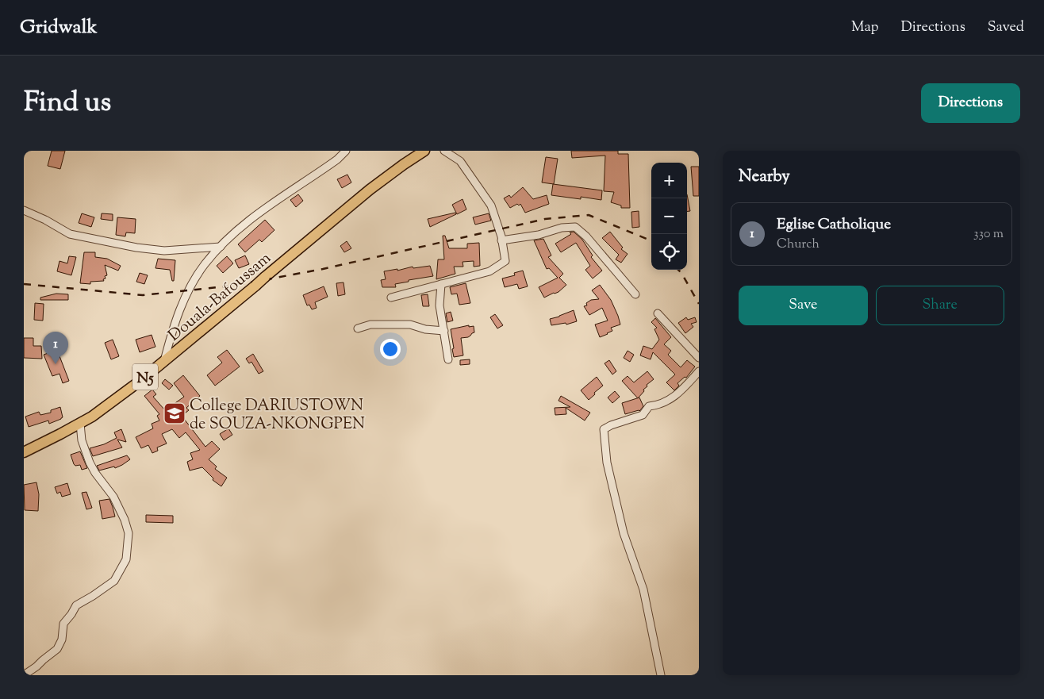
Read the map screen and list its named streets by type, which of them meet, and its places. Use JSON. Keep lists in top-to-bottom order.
{
  "streets": {
    "highway": ["Douala-Bafoussam", "N5"]
  },
  "places": {
    "school or university": ["College DARIUSTOWN de SOUZA-NKONGPEN"]
  },
  "page": {
    "header": "Gridwalk",
    "nav": ["Map", "Directions", "Saved"],
    "title": "Find us",
    "buttons": [
      "Directions",
      ["Save", "Share"]
    ],
    "heading": "Nearby",
    "map_buttons": ["+", "−"],
    "list": [
      {
        "mark": "1",
        "name": "Eglise Catholique",
        "note": "Church",
        "value": "330 m"
      }
    ],
    "pins": "1"
  }
}
